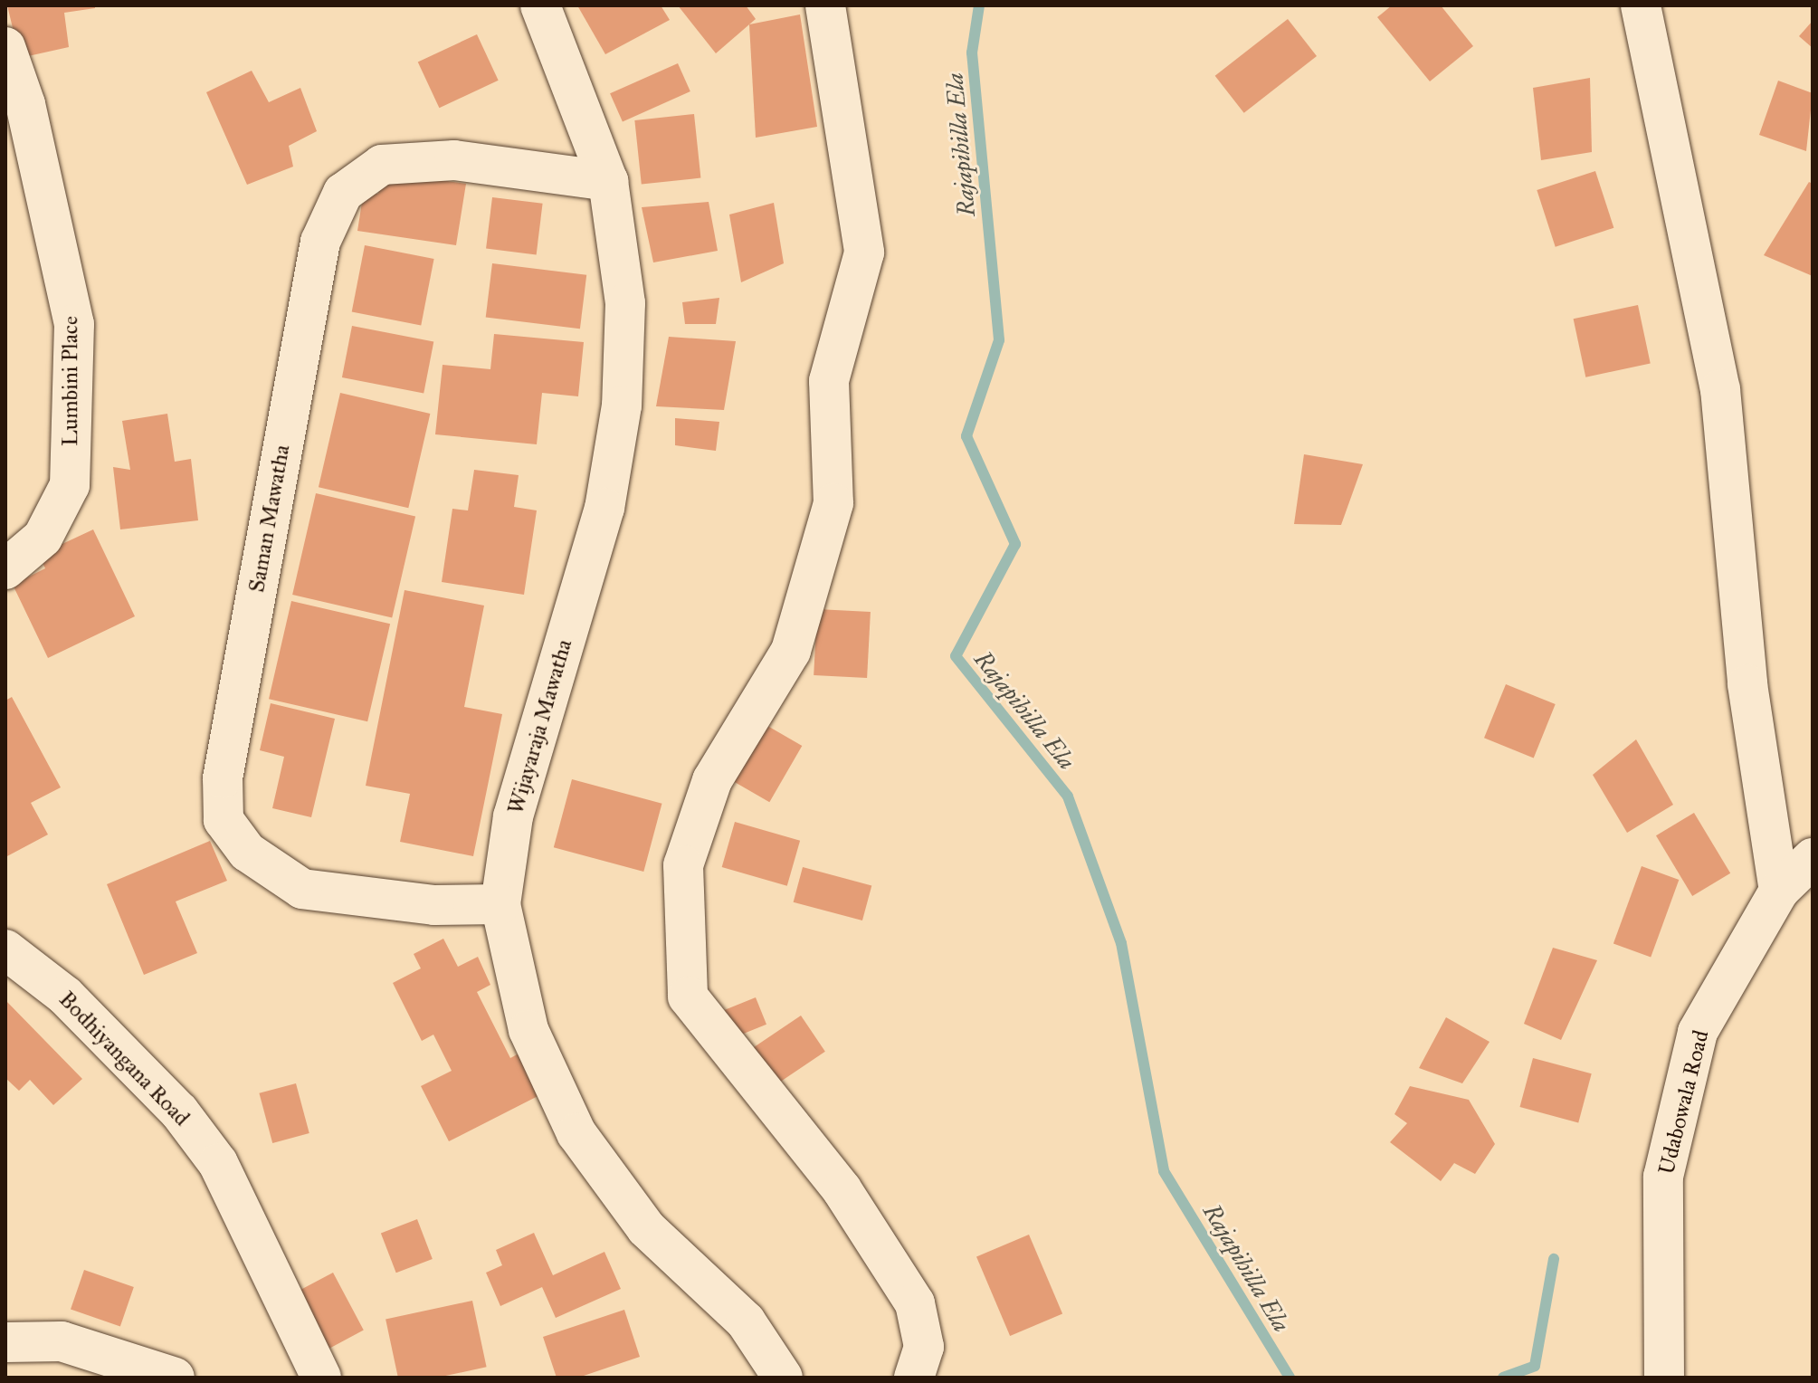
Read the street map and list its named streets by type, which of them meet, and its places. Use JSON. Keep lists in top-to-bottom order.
{
  "streets": {
    "street": [
      "Lumbini Place",
      "Saman Mawatha",
      "Wijayaraja Mawatha",
      "Bodhiyangana Road",
      "Udabowala Road"
    ]
  },
  "crossings": [
    ["Saman Mawatha", "Wijayaraja Mawatha"]
  ],
  "water": ["Rajapihilla Ela"]
}
